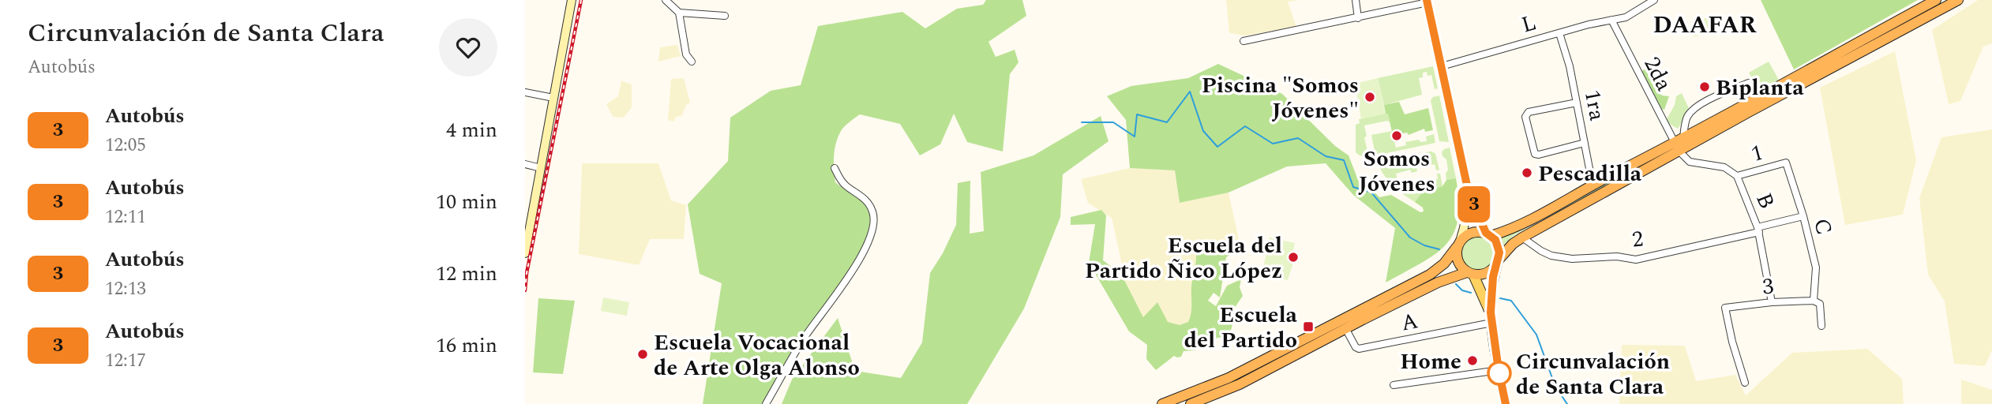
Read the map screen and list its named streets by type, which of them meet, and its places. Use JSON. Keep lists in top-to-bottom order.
{
  "streets": {
    "street": [
      "L",
      "2da",
      "1ra",
      "1",
      "B",
      "C",
      "2",
      "3",
      "A"
    ]
  },
  "crossings": [
    ["L", "2da"],
    ["L", "1ra"],
    ["2da", "B"],
    ["1", "B"],
    ["1", "C"],
    ["B", "2"],
    ["B", "3"],
    ["C", "2"],
    ["C", "3"]
  ],
  "districts": ["DAAFAR"],
  "places": {
    "other": [
      "Biplanta",
      "Piscina \"Somos Jóvenes\"",
      "Somos Jóvenes",
      "Pescadilla",
      "Escuela del Partido Ñico López",
      "Escuela Vocacional de Arte Olga Alonso",
      "Home",
      "Circunvalación de Santa Clara"
    ],
    "transit": ["Escuela del Partido"]
  },
  "lines": ["bus line 3"],
  "page": {
    "heading": ["Circunvalación de Santa Clara", "Autobús"],
    "on_map": "3",
    "list": [
      {
        "mark": "3",
        "name": "Autobús",
        "note": "12:05",
        "value": "4 min"
      },
      {
        "mark": "3",
        "name": "Autobús",
        "note": "12:11",
        "value": "10 min"
      },
      {
        "mark": "3",
        "name": "Autobús",
        "note": "12:13",
        "value": "12 min"
      },
      {
        "mark": "3",
        "name": "Autobús",
        "note": "12:17",
        "value": "16 min"
      }
    ]
  }
}
